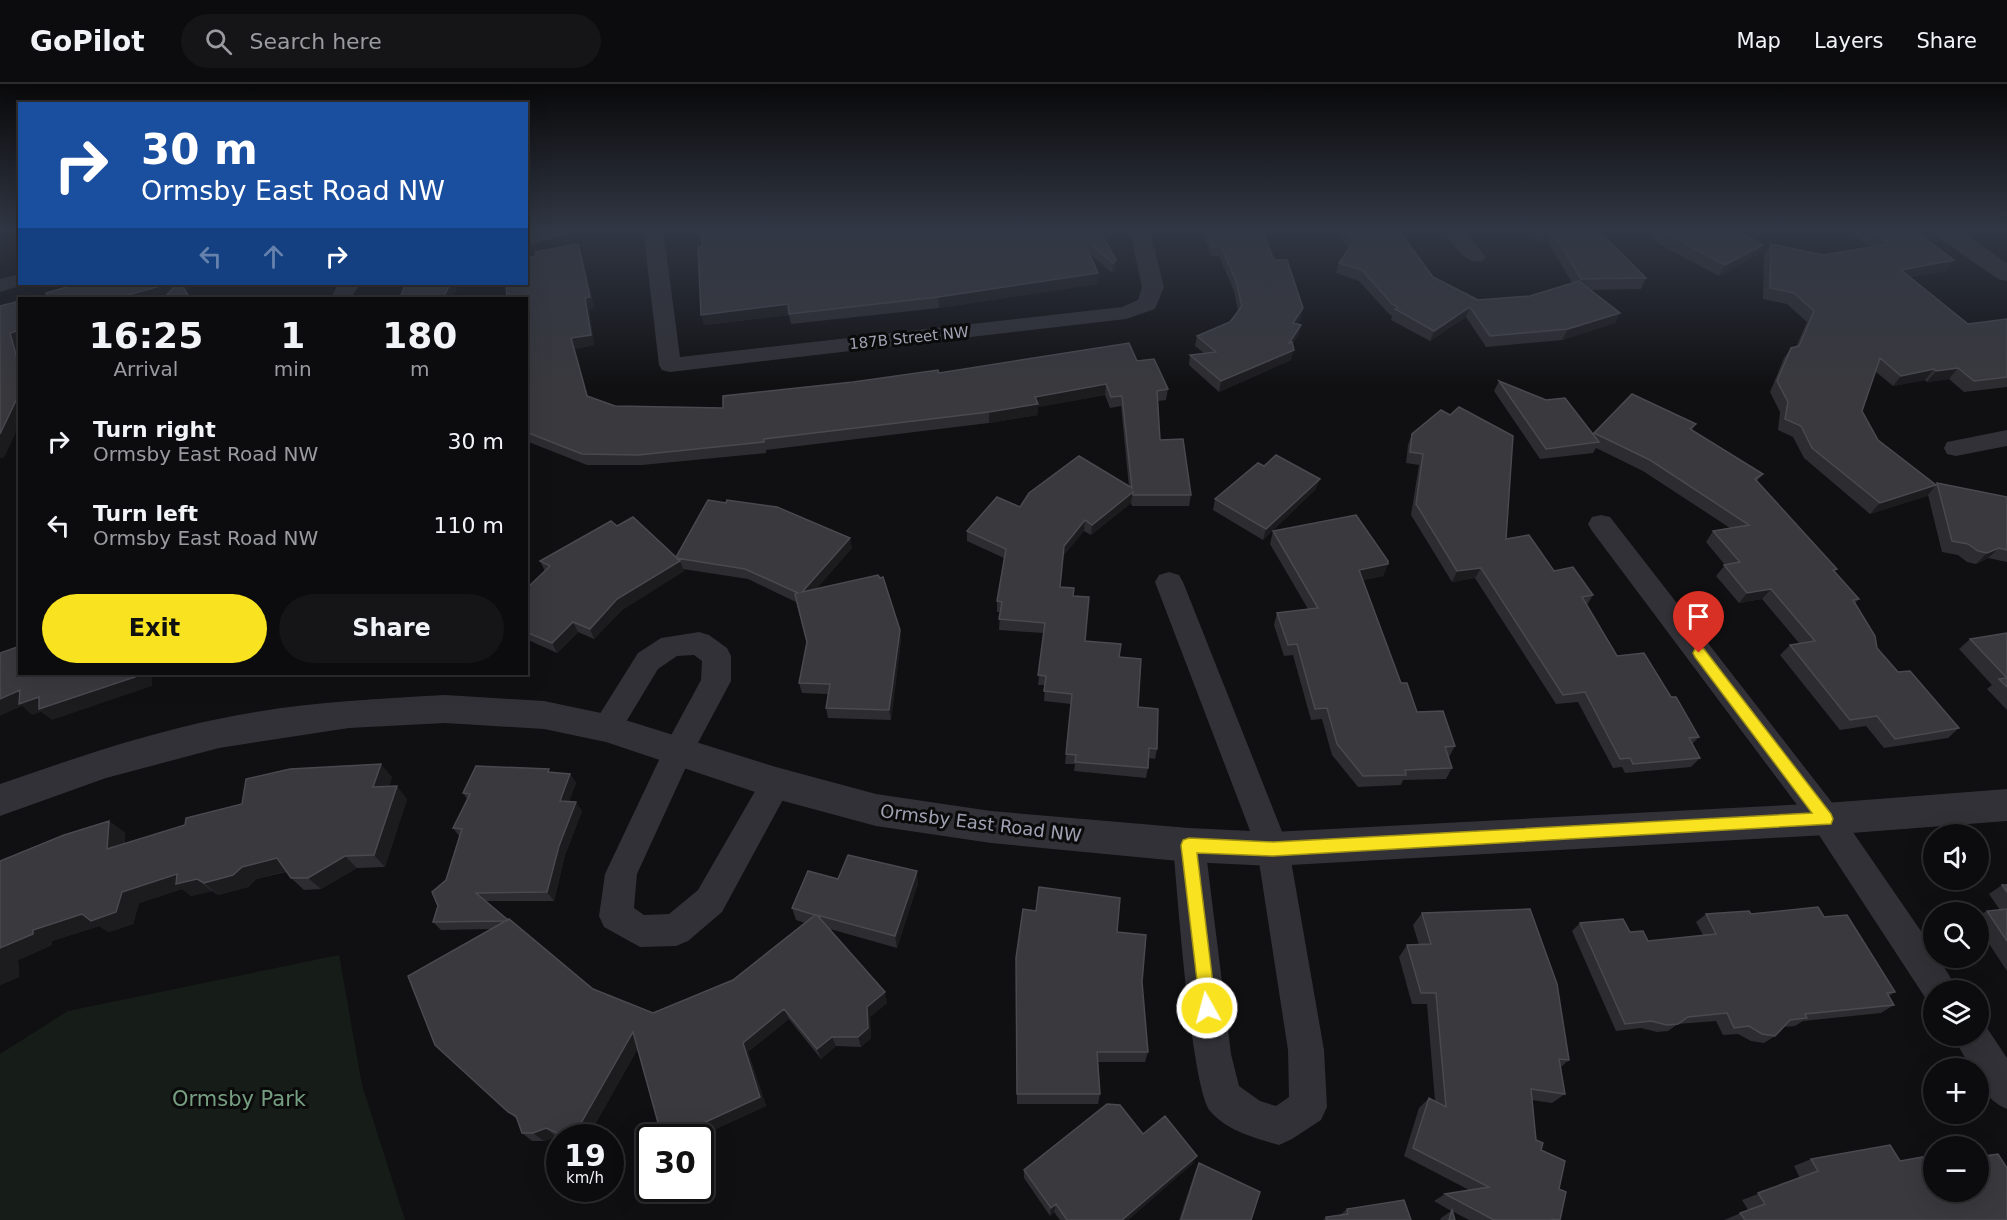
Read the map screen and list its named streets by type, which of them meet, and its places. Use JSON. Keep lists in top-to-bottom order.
{
  "streets": {
    "street": ["187B Street NW", "Ormsby East Road NW"]
  },
  "parks": ["Ormsby Park"],
  "page": {
    "header": "GoPilot",
    "search": "Search here",
    "nav": ["Map", "Layers", "Share"],
    "turn": ["30 m", "Ormsby East Road NW"],
    "eta": [
      "16:25",
      "Arrival",
      "1",
      "min",
      "180",
      "m"
    ],
    "list": [
      {
        "name": "Turn right",
        "note": "Ormsby East Road NW",
        "value": "30 m"
      },
      {
        "name": "Turn left",
        "note": "Ormsby East Road NW",
        "value": "110 m"
      }
    ],
    "buttons": ["Exit", "Share"],
    "map_buttons": ["+", "−"],
    "speed": "19 km/h",
    "limit": "30"
  }
}
